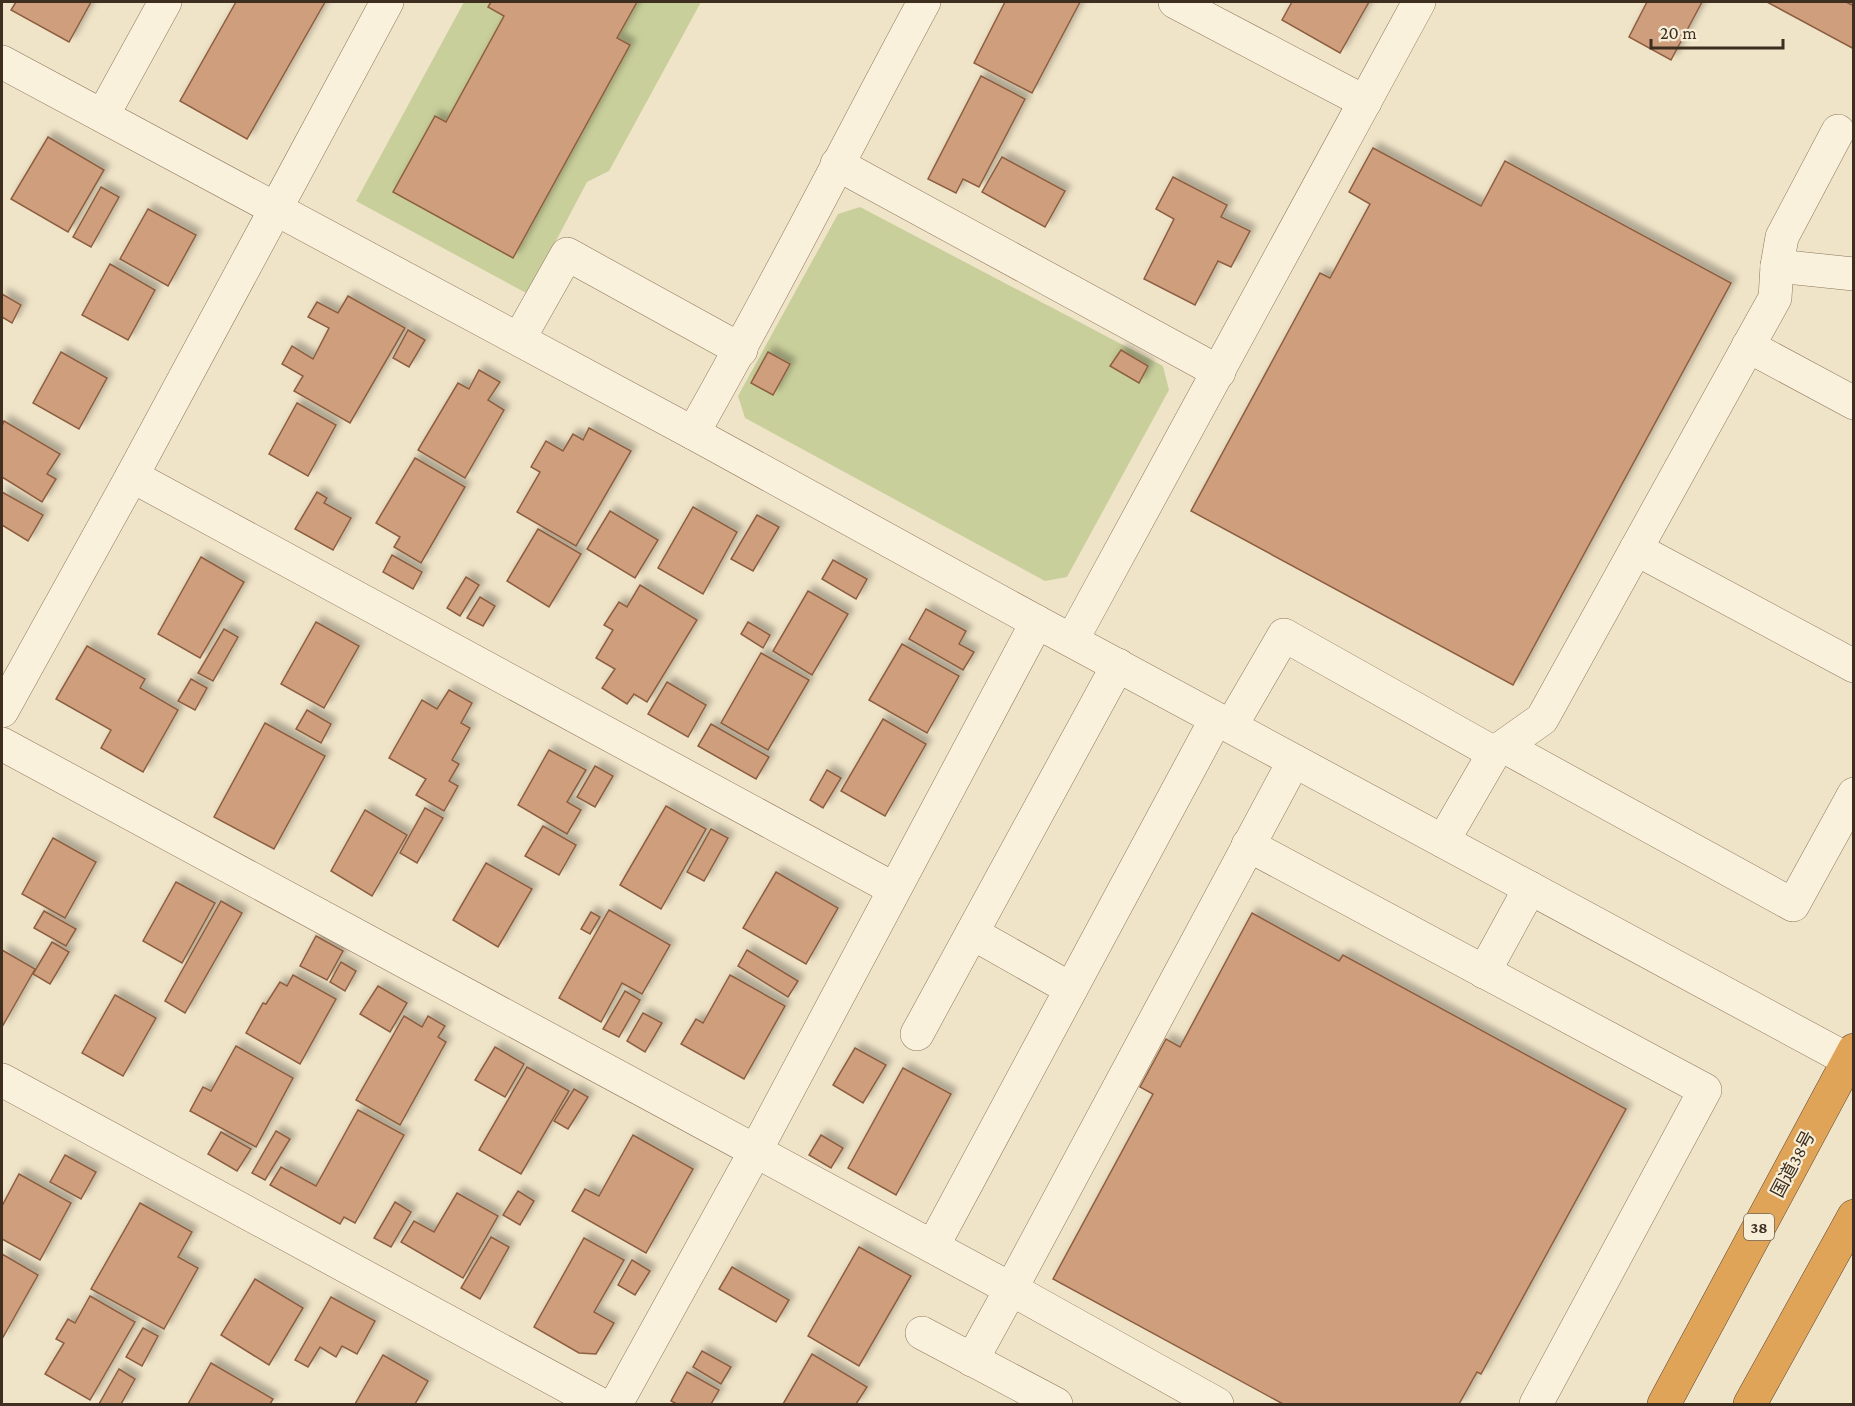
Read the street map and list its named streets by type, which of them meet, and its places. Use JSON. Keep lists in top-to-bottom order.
{
  "streets": {
    "highway": ["国道38号", "38"]
  },
  "scale_bar": "20 m"
}
